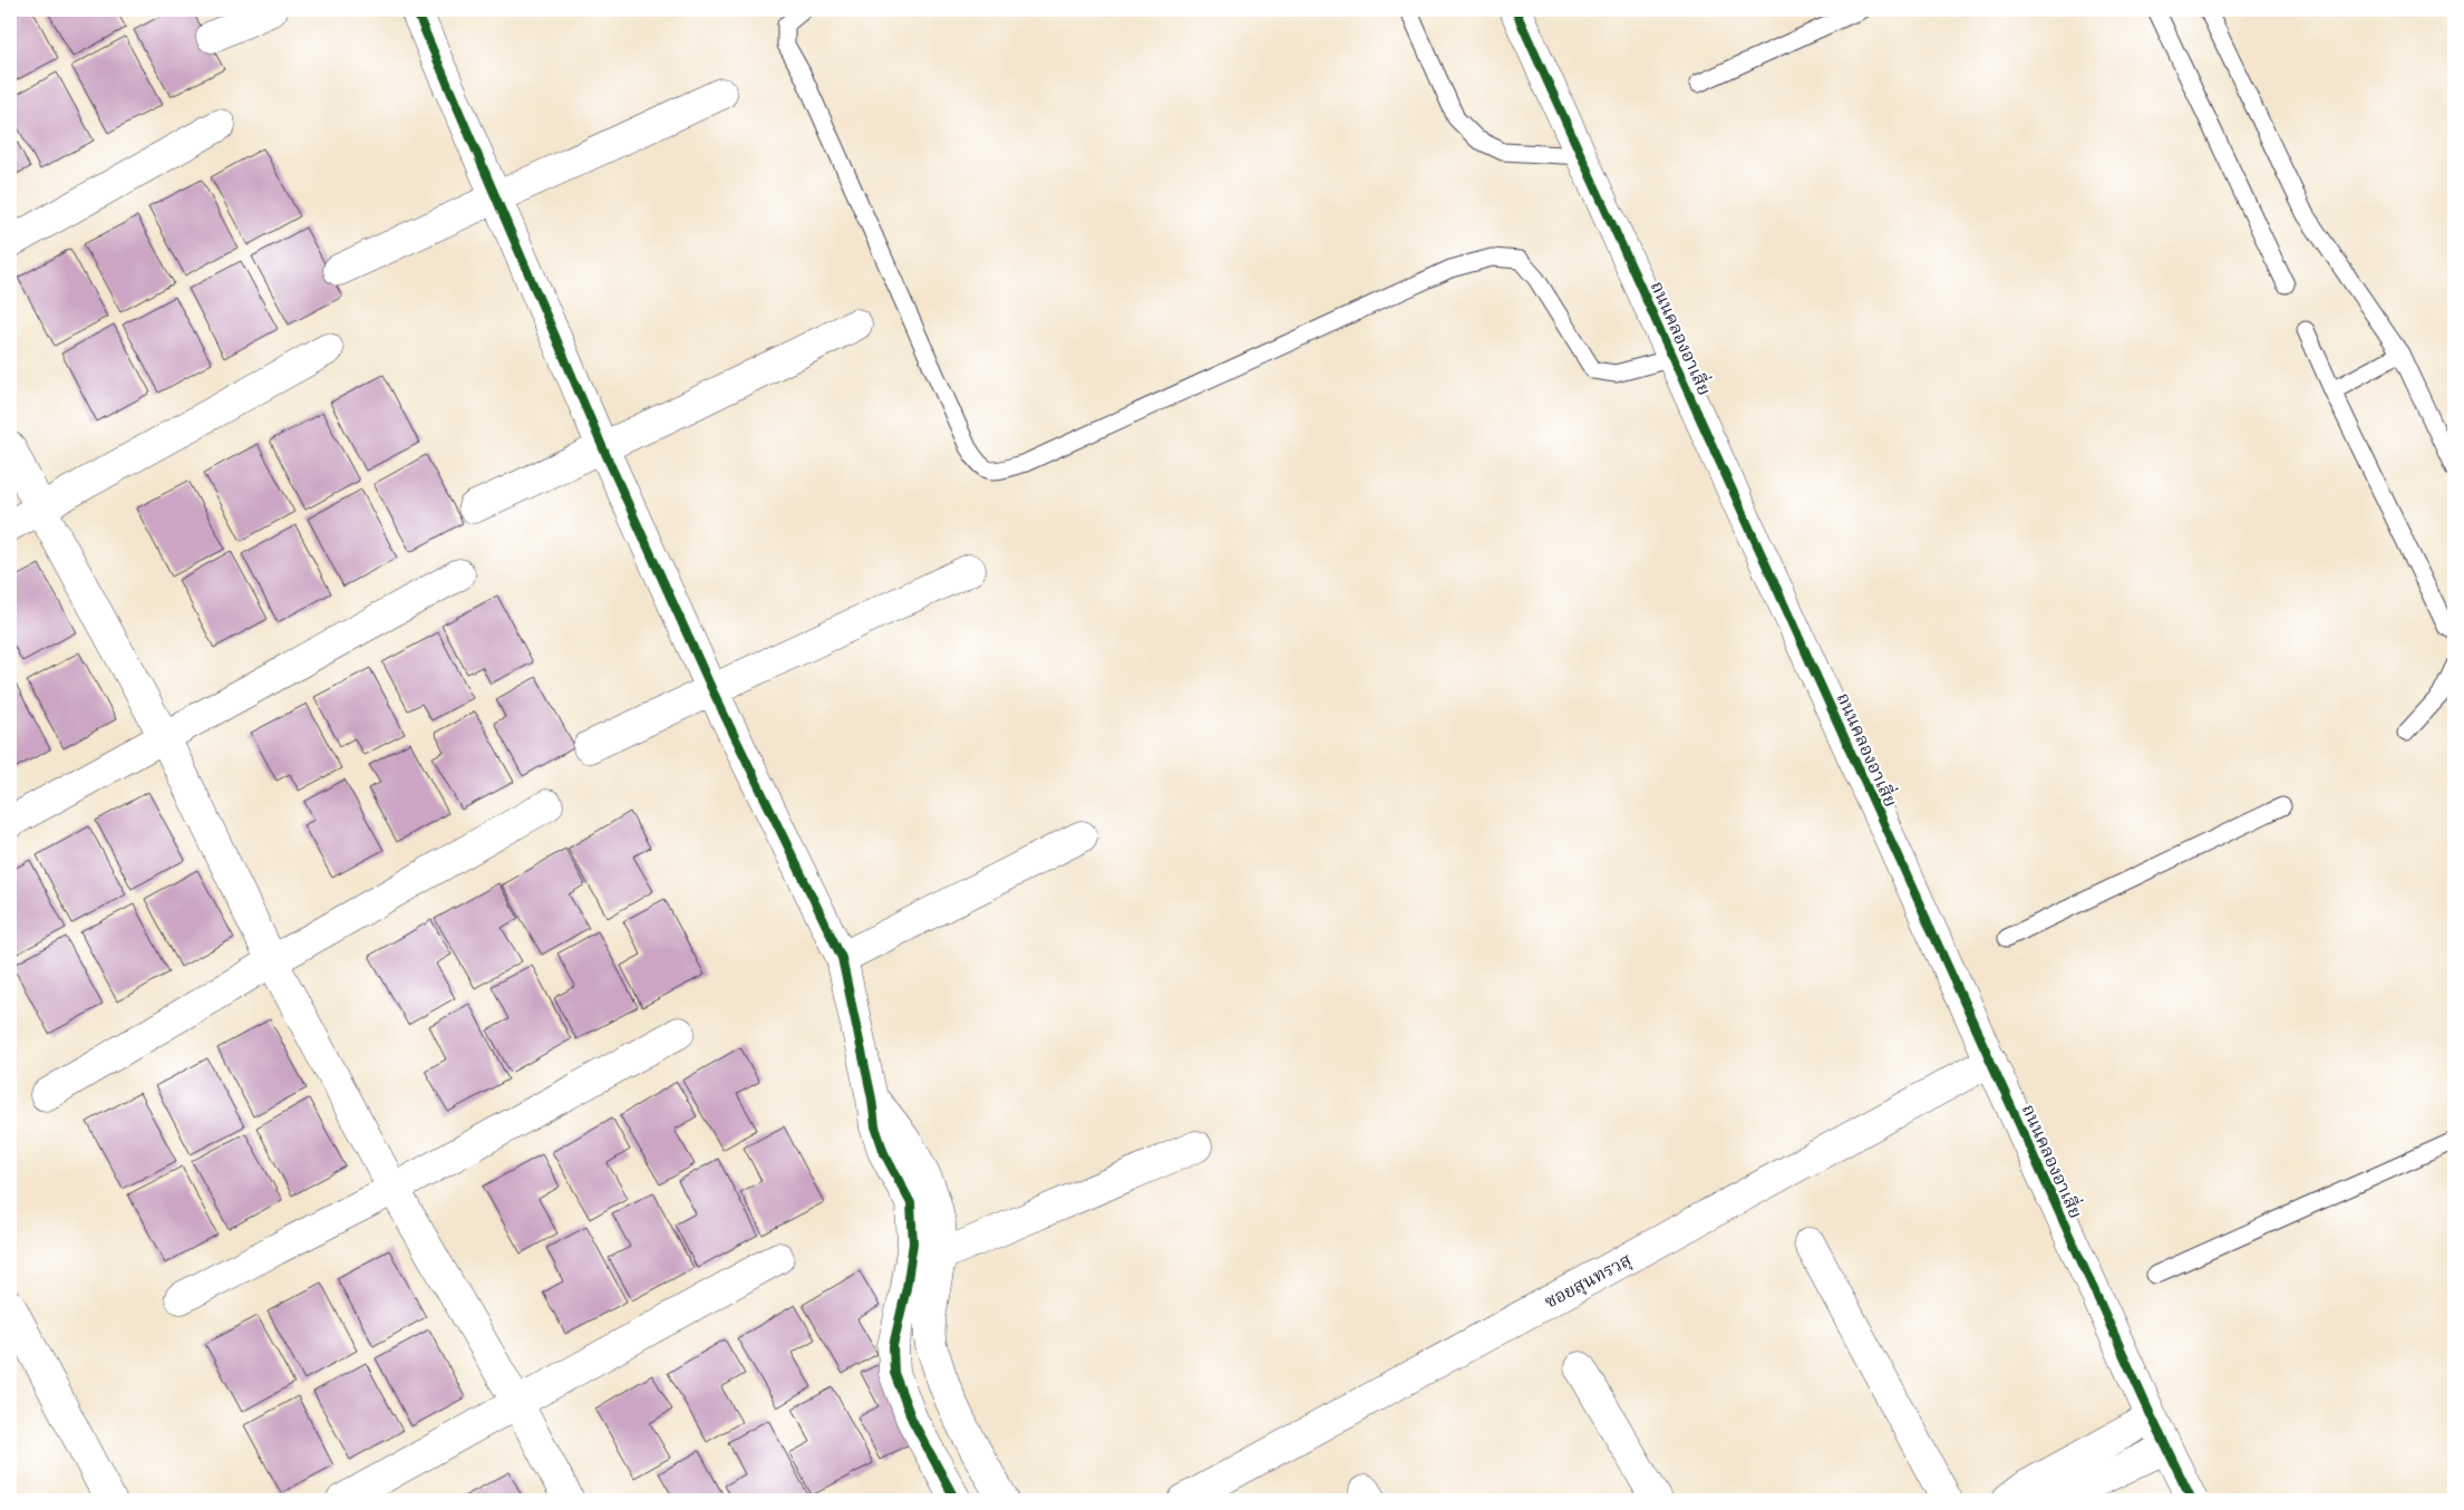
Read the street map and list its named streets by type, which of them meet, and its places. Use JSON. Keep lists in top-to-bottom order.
{
  "streets": {
    "street": ["ถนนคลองอาเสี่ย", "ซอยสุนทรวสุ"]
  },
  "crossings": [
    ["ถนนคลองอาเสี่ย", "ซอยสุนทรวสุ"]
  ]
}
